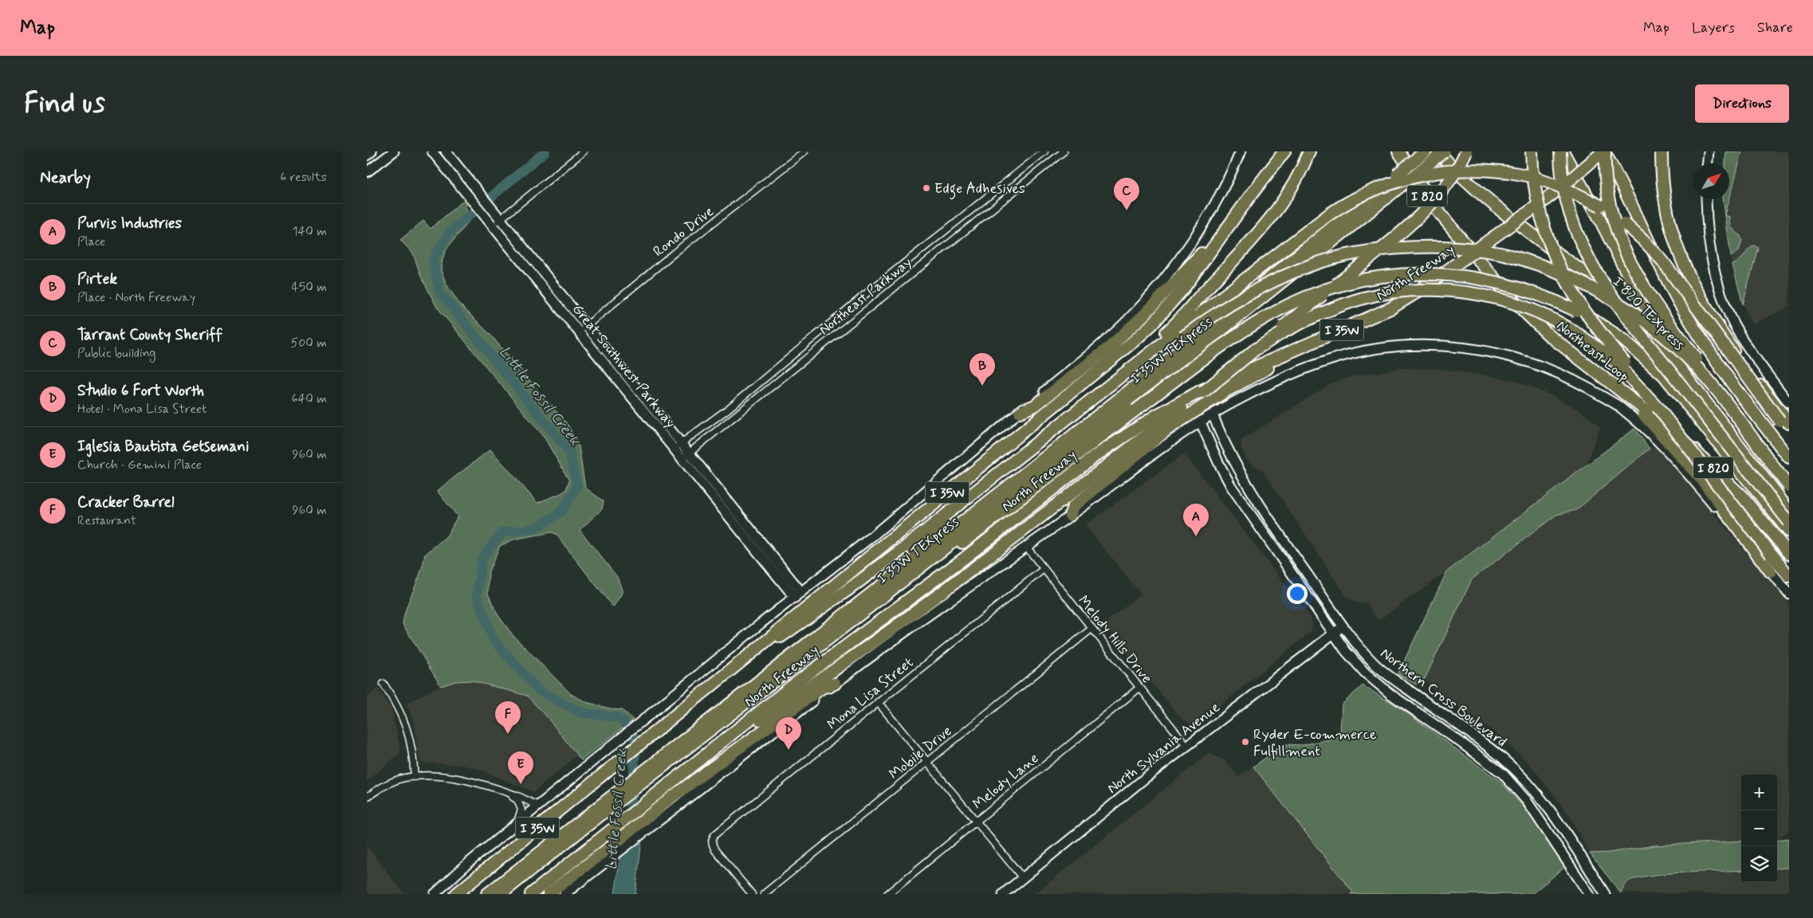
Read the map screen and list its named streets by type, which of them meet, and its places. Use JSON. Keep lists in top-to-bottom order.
{
  "streets": {
    "highway": [
      "I 820",
      "North Freeway",
      "I 820 TEXpress",
      "I 35W",
      "I 35W TEXpress",
      "Northeast Loop"
    ],
    "main road": ["Great Southwest Parkway", "Northern Cross Boulevard", "North Sylvania Avenue"],
    "street": [
      "Rondo Drive",
      "Northeast Parkway",
      "Melody Hills Drive",
      "Mona Lisa Street",
      "Mobile Drive",
      "Melody Lane"
    ]
  },
  "crossings": [
    ["Rondo Drive", "Great Southwest Parkway"],
    ["Northeast Parkway", "Great Southwest Parkway"],
    ["Melody Hills Drive", "Mona Lisa Street"],
    ["Melody Hills Drive", "North Sylvania Avenue"],
    ["Melody Hills Drive", "Mobile Drive"],
    ["Melody Hills Drive", "Melody Lane"],
    ["Northern Cross Boulevard", "North Sylvania Avenue"]
  ],
  "water": ["Little Fossil Creek"],
  "places": ["Edge Adhesives", "Ryder E-commerce Fulfillment"],
  "north": "top right",
  "page": {
    "header": "Map",
    "nav": ["Map", "Layers", "Share"],
    "buttons": "Directions",
    "title": "Find us",
    "heading": ["Nearby", "6 results"],
    "pins": [
      "C",
      "B",
      "A",
      "F",
      "D",
      "E"
    ],
    "list": [
      {
        "mark": "A",
        "name": "Purvis Industries",
        "note": "Place",
        "value": "140 m"
      },
      {
        "mark": "B",
        "name": "Pirtek",
        "note": "Place · North Freeway",
        "value": "450 m"
      },
      {
        "mark": "C",
        "name": "Tarrant County Sheriff",
        "note": "Public building",
        "value": "500 m"
      },
      {
        "mark": "D",
        "name": "Studio 6 Fort Worth",
        "note": "Hotel · Mona Lisa Street",
        "value": "640 m"
      },
      {
        "mark": "E",
        "name": "Iglesia Bautista Getsemani",
        "note": "Church · Gemini Place",
        "value": "960 m"
      },
      {
        "mark": "F",
        "name": "Cracker Barrel",
        "note": "Restaurant",
        "value": "960 m"
      }
    ],
    "map_buttons": ["+", "−"]
  }
}
